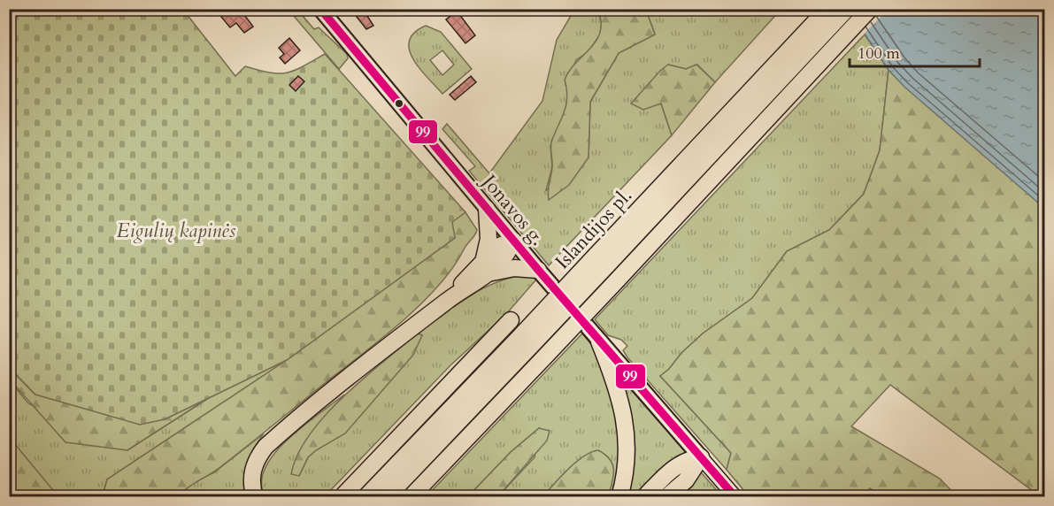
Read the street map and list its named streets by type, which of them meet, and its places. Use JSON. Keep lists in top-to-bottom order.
{
  "streets": {
    "highway": ["Islandijos pl."],
    "main road": ["Jonavos g."]
  },
  "parks": ["Eigulių kapinės"],
  "lines": ["transit line 99"],
  "scale_bar": "100 m"
}
